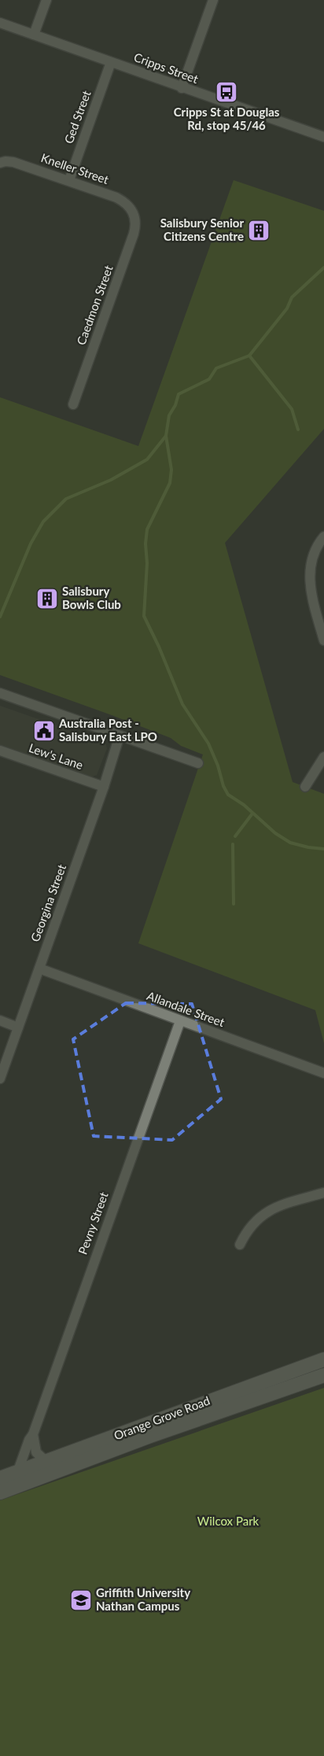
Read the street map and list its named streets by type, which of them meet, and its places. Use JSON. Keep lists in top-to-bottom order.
{
  "streets": {
    "main road": ["Orange Grove Road"],
    "street": [
      "Cripps Street",
      "Ged Street",
      "Kneller Street",
      "Caedmon Street",
      "Lew's Lane",
      "Georgina Street",
      "Allandale Street",
      "Pevny Street"
    ]
  },
  "crossings": [
    ["Cripps Street", "Ged Street"],
    ["Ged Street", "Kneller Street"],
    ["Kneller Street", "Caedmon Street"],
    ["Lew's Lane", "Georgina Street"],
    ["Georgina Street", "Allandale Street"],
    ["Allandale Street", "Pevny Street"],
    ["Pevny Street", "Orange Grove Road"]
  ],
  "parks": ["Wilcox Park"],
  "places": {
    "bus stop": ["Cripps St at Douglas Rd, stop 45/46"],
    "building": ["Salisbury Senior Citizens Centre", "Salisbury Bowls Club"],
    "public building": ["Australia Post - Salisbury East LPO"],
    "school or university": ["Griffith University Nathan Campus"]
  }
}
